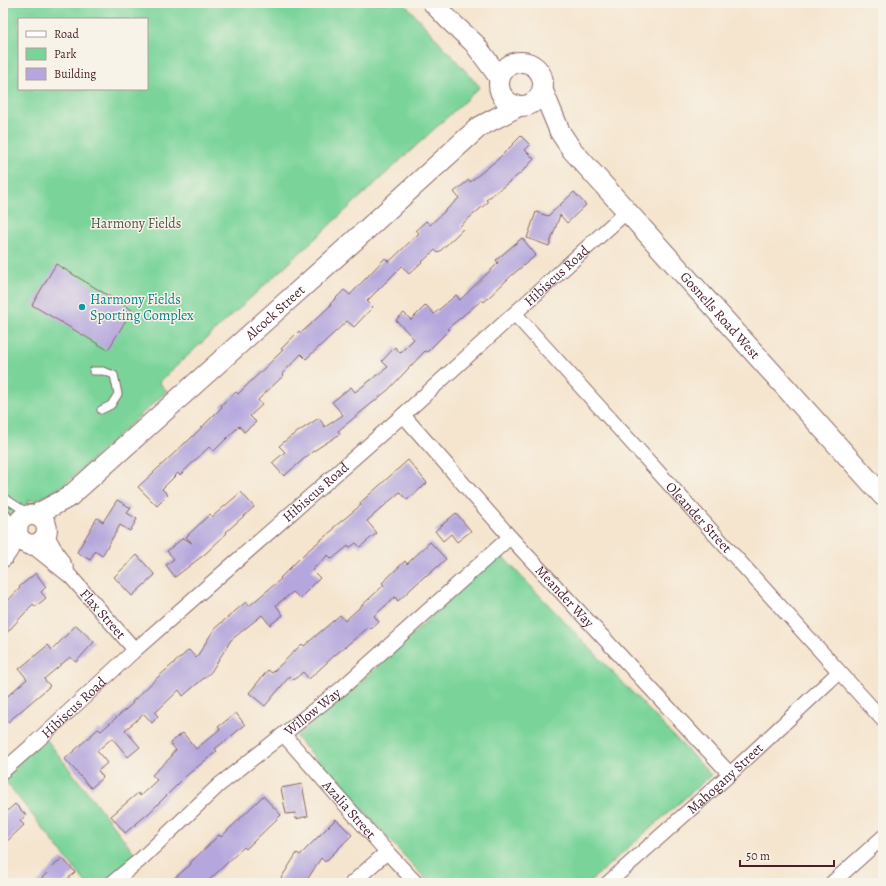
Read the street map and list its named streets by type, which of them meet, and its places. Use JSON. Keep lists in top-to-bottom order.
{
  "streets": {
    "main road": ["Alcock Street", "Gosnells Road West"],
    "street": [
      "Hibiscus Road",
      "Oleander Street",
      "Meander Way",
      "Flax Street",
      "Willow Way",
      "Mahogany Street",
      "Azalia Street"
    ]
  },
  "crossings": [
    ["Hibiscus Road", "Gosnells Road West"],
    ["Hibiscus Road", "Oleander Street"],
    ["Hibiscus Road", "Meander Way"],
    ["Hibiscus Road", "Flax Street"],
    ["Alcock Street", "Gosnells Road West"],
    ["Alcock Street", "Flax Street"],
    ["Oleander Street", "Mahogany Street"],
    ["Meander Way", "Willow Way"],
    ["Meander Way", "Mahogany Street"],
    ["Willow Way", "Azalia Street"]
  ],
  "parks": ["Harmony Fields"],
  "places": ["Harmony Fields Sporting Complex"],
  "legend": ["Road", "Park", "Building"],
  "scale_bar": "50 m"
}
